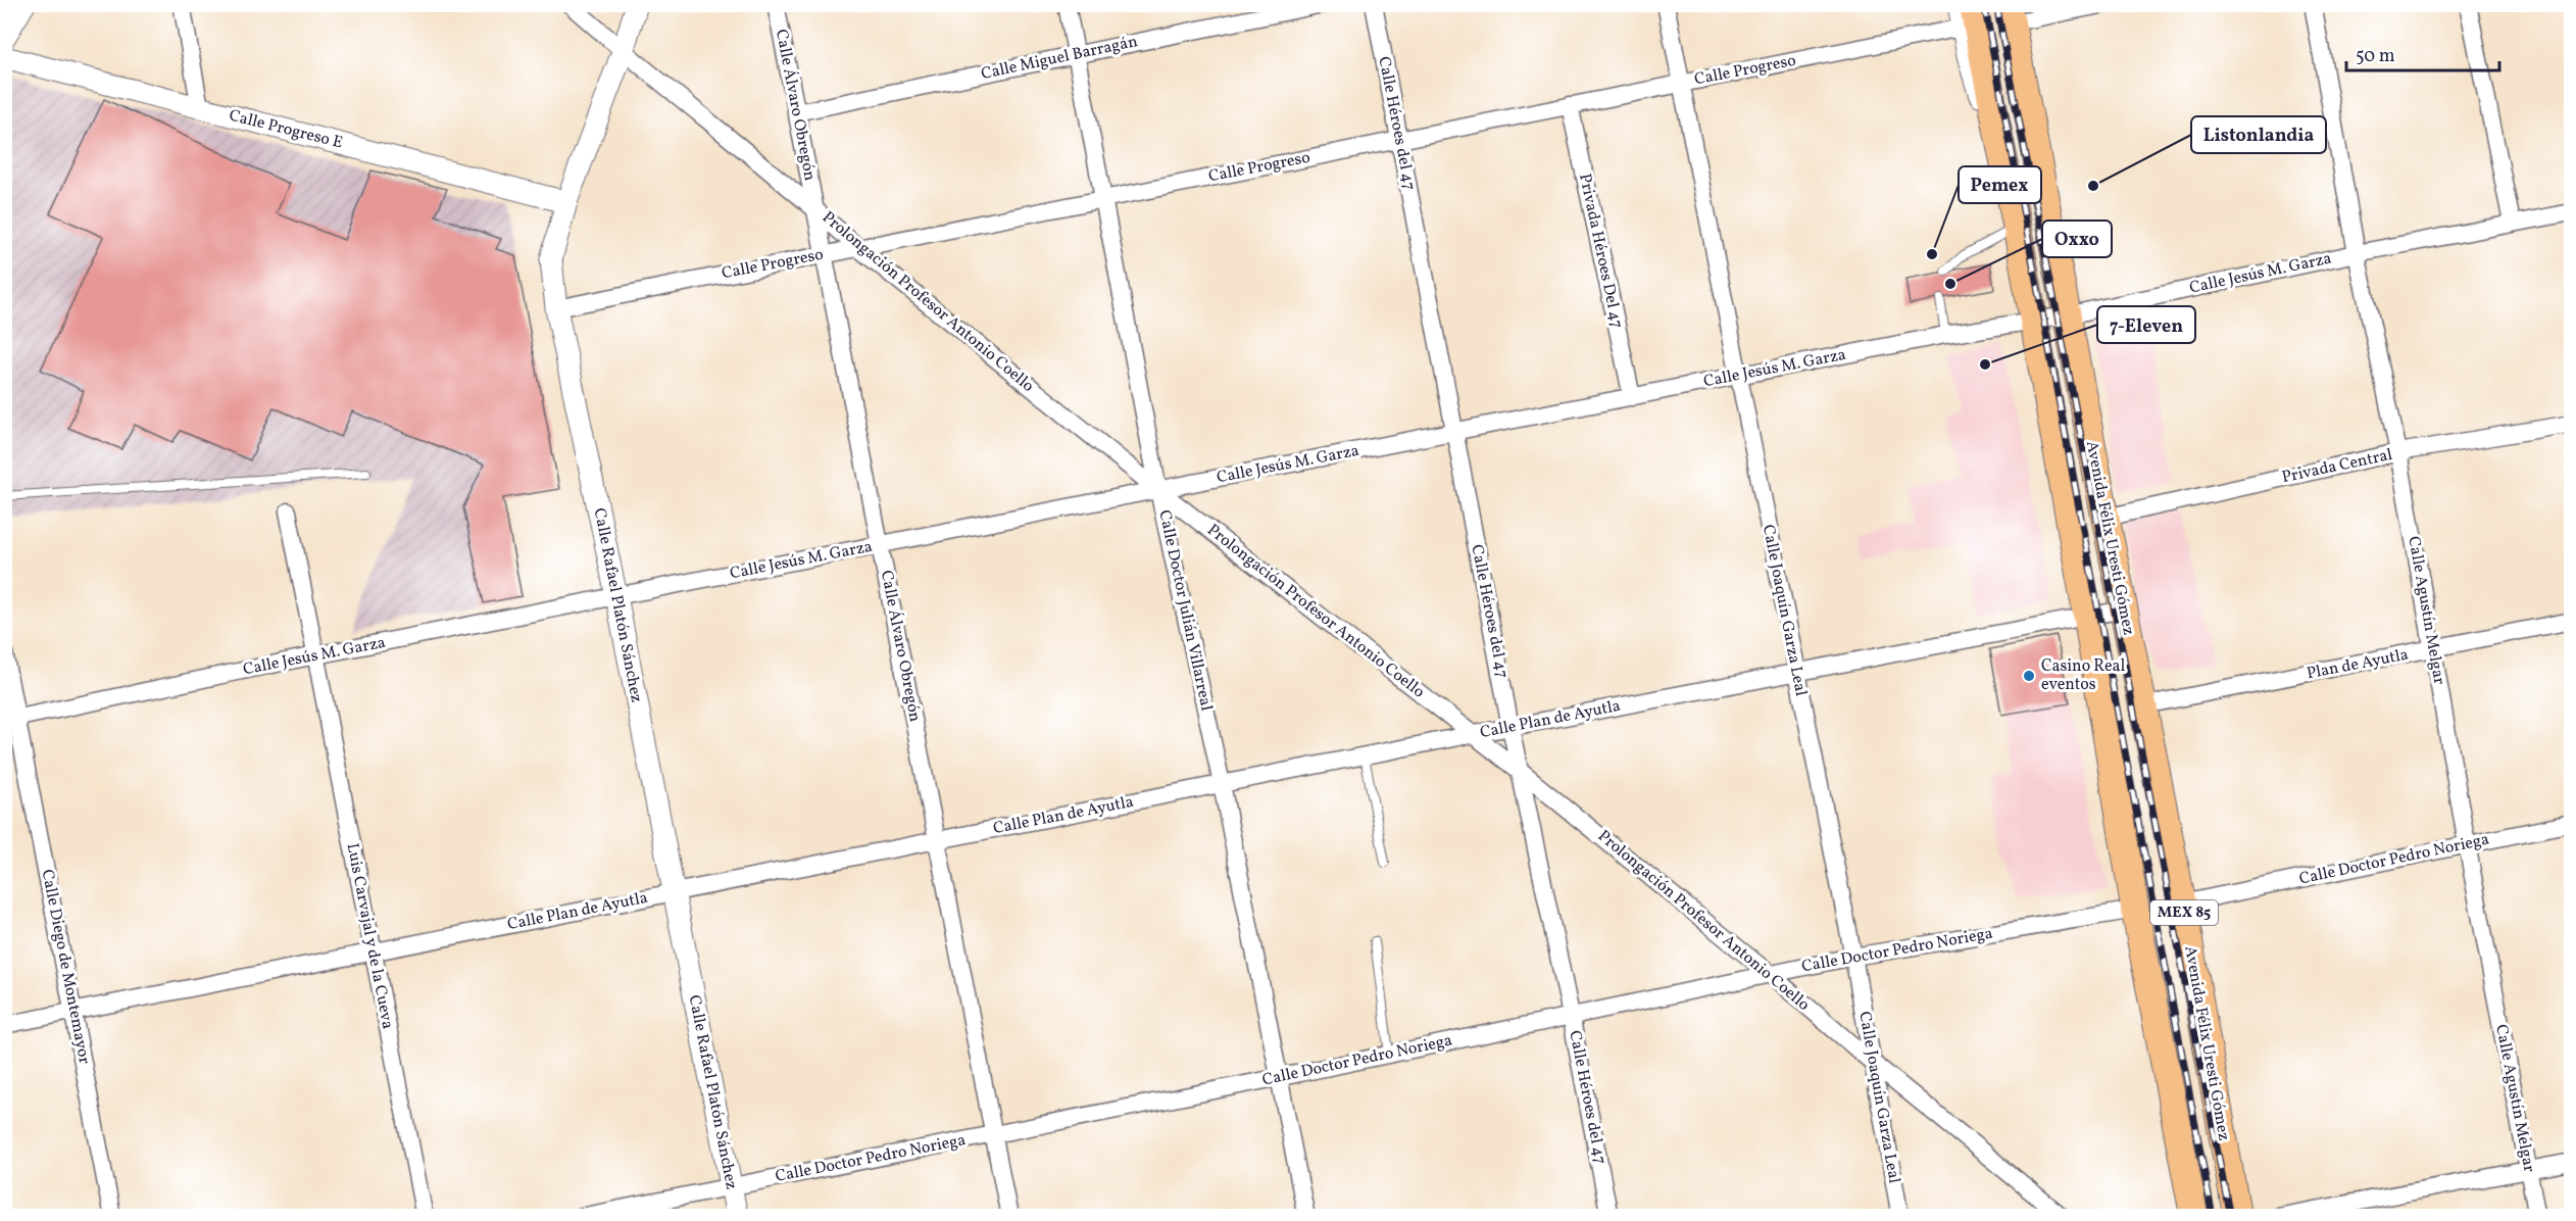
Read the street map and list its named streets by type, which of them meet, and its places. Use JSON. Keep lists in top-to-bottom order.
{
  "streets": {
    "main road": ["Avenida Félix Uresti Gómez", "MEX 85"],
    "street": [
      "Calle Miguel Barragán",
      "Calle Progreso",
      "Calle Álvaro Obregón",
      "Calle Héroes del 47",
      "Calle Progreso E",
      "Privada Héroes Del 47",
      "Calle Jesús M. Garza",
      "Prolongación Profesor Antonio Coello",
      "Privada Central",
      "Calle Rafael Platón Sánchez",
      "Calle Doctor Julián Villarreal",
      "Calle Joaquín Garza Leal",
      "Calle Agustín Melgar",
      "Plan de Ayutla",
      "Calle Plan de Ayutla",
      "Calle Doctor Pedro Noriega",
      "Luis Carvajal y de la Cueva",
      "Calle Diego de Montemayor"
    ]
  },
  "crossings": [
    ["Calle Miguel Barragán", "Calle Álvaro Obregón"],
    ["Calle Miguel Barragán", "Calle Doctor Julián Villarreal"],
    ["Calle Progreso", "Calle Álvaro Obregón"],
    ["Calle Progreso", "Calle Héroes del 47"],
    ["Calle Progreso", "Privada Héroes Del 47"],
    ["Calle Progreso", "Prolongación Profesor Antonio Coello"],
    ["Calle Progreso", "Calle Rafael Platón Sánchez"],
    ["Calle Progreso", "Calle Doctor Julián Villarreal"],
    ["Calle Progreso", "Calle Joaquín Garza Leal"],
    ["Calle Progreso", "MEX 85"],
    ["Calle Álvaro Obregón", "Calle Jesús M. Garza"],
    ["Calle Álvaro Obregón", "Prolongación Profesor Antonio Coello"],
    ["Calle Álvaro Obregón", "Calle Plan de Ayutla"],
    ["Calle Álvaro Obregón", "Calle Doctor Pedro Noriega"],
    ["Calle Héroes del 47", "Calle Jesús M. Garza"],
    ["Calle Héroes del 47", "Prolongación Profesor Antonio Coello"],
    ["Calle Héroes del 47", "Calle Plan de Ayutla"],
    ["Calle Héroes del 47", "Calle Doctor Pedro Noriega"],
    ["Calle Progreso E", "Calle Rafael Platón Sánchez"],
    ["Privada Héroes Del 47", "Calle Jesús M. Garza"],
    ["Calle Jesús M. Garza", "Prolongación Profesor Antonio Coello"],
    ["Calle Jesús M. Garza", "Avenida Félix Uresti Gómez"],
    ["Calle Jesús M. Garza", "Calle Rafael Platón Sánchez"],
    ["Calle Jesús M. Garza", "Calle Doctor Julián Villarreal"],
    ["Calle Jesús M. Garza", "Calle Joaquín Garza Leal"],
    ["Calle Jesús M. Garza", "Calle Agustín Melgar"],
    ["Calle Jesús M. Garza", "MEX 85"],
    ["Calle Jesús M. Garza", "Luis Carvajal y de la Cueva"],
    ["Calle Jesús M. Garza", "Calle Diego de Montemayor"],
    ["Prolongación Profesor Antonio Coello", "Calle Rafael Platón Sánchez"],
    ["Prolongación Profesor Antonio Coello", "Calle Doctor Julián Villarreal"],
    ["Prolongación Profesor Antonio Coello", "Calle Joaquín Garza Leal"],
    ["Prolongación Profesor Antonio Coello", "Calle Plan de Ayutla"],
    ["Prolongación Profesor Antonio Coello", "Calle Doctor Pedro Noriega"],
    ["Privada Central", "Avenida Félix Uresti Gómez"],
    ["Privada Central", "Calle Agustín Melgar"],
    ["Avenida Félix Uresti Gómez", "Plan de Ayutla"],
    ["Avenida Félix Uresti Gómez", "Calle Plan de Ayutla"],
    ["Avenida Félix Uresti Gómez", "Calle Doctor Pedro Noriega"],
    ["Calle Rafael Platón Sánchez", "Calle Plan de Ayutla"],
    ["Calle Rafael Platón Sánchez", "Calle Doctor Pedro Noriega"],
    ["Calle Doctor Julián Villarreal", "Calle Plan de Ayutla"],
    ["Calle Doctor Julián Villarreal", "Calle Doctor Pedro Noriega"],
    ["Calle Joaquín Garza Leal", "Calle Plan de Ayutla"],
    ["Calle Joaquín Garza Leal", "Calle Doctor Pedro Noriega"],
    ["Calle Agustín Melgar", "Plan de Ayutla"],
    ["Calle Agustín Melgar", "Calle Doctor Pedro Noriega"],
    ["Calle Plan de Ayutla", "MEX 85"],
    ["Calle Plan de Ayutla", "Luis Carvajal y de la Cueva"],
    ["Calle Plan de Ayutla", "Calle Diego de Montemayor"],
    ["Calle Doctor Pedro Noriega", "MEX 85"]
  ],
  "places": [
    "Listonlandia",
    "Pemex",
    "Oxxo",
    "7-Eleven",
    "Casino Real eventos"
  ],
  "scale_bar": "50 m"
}
